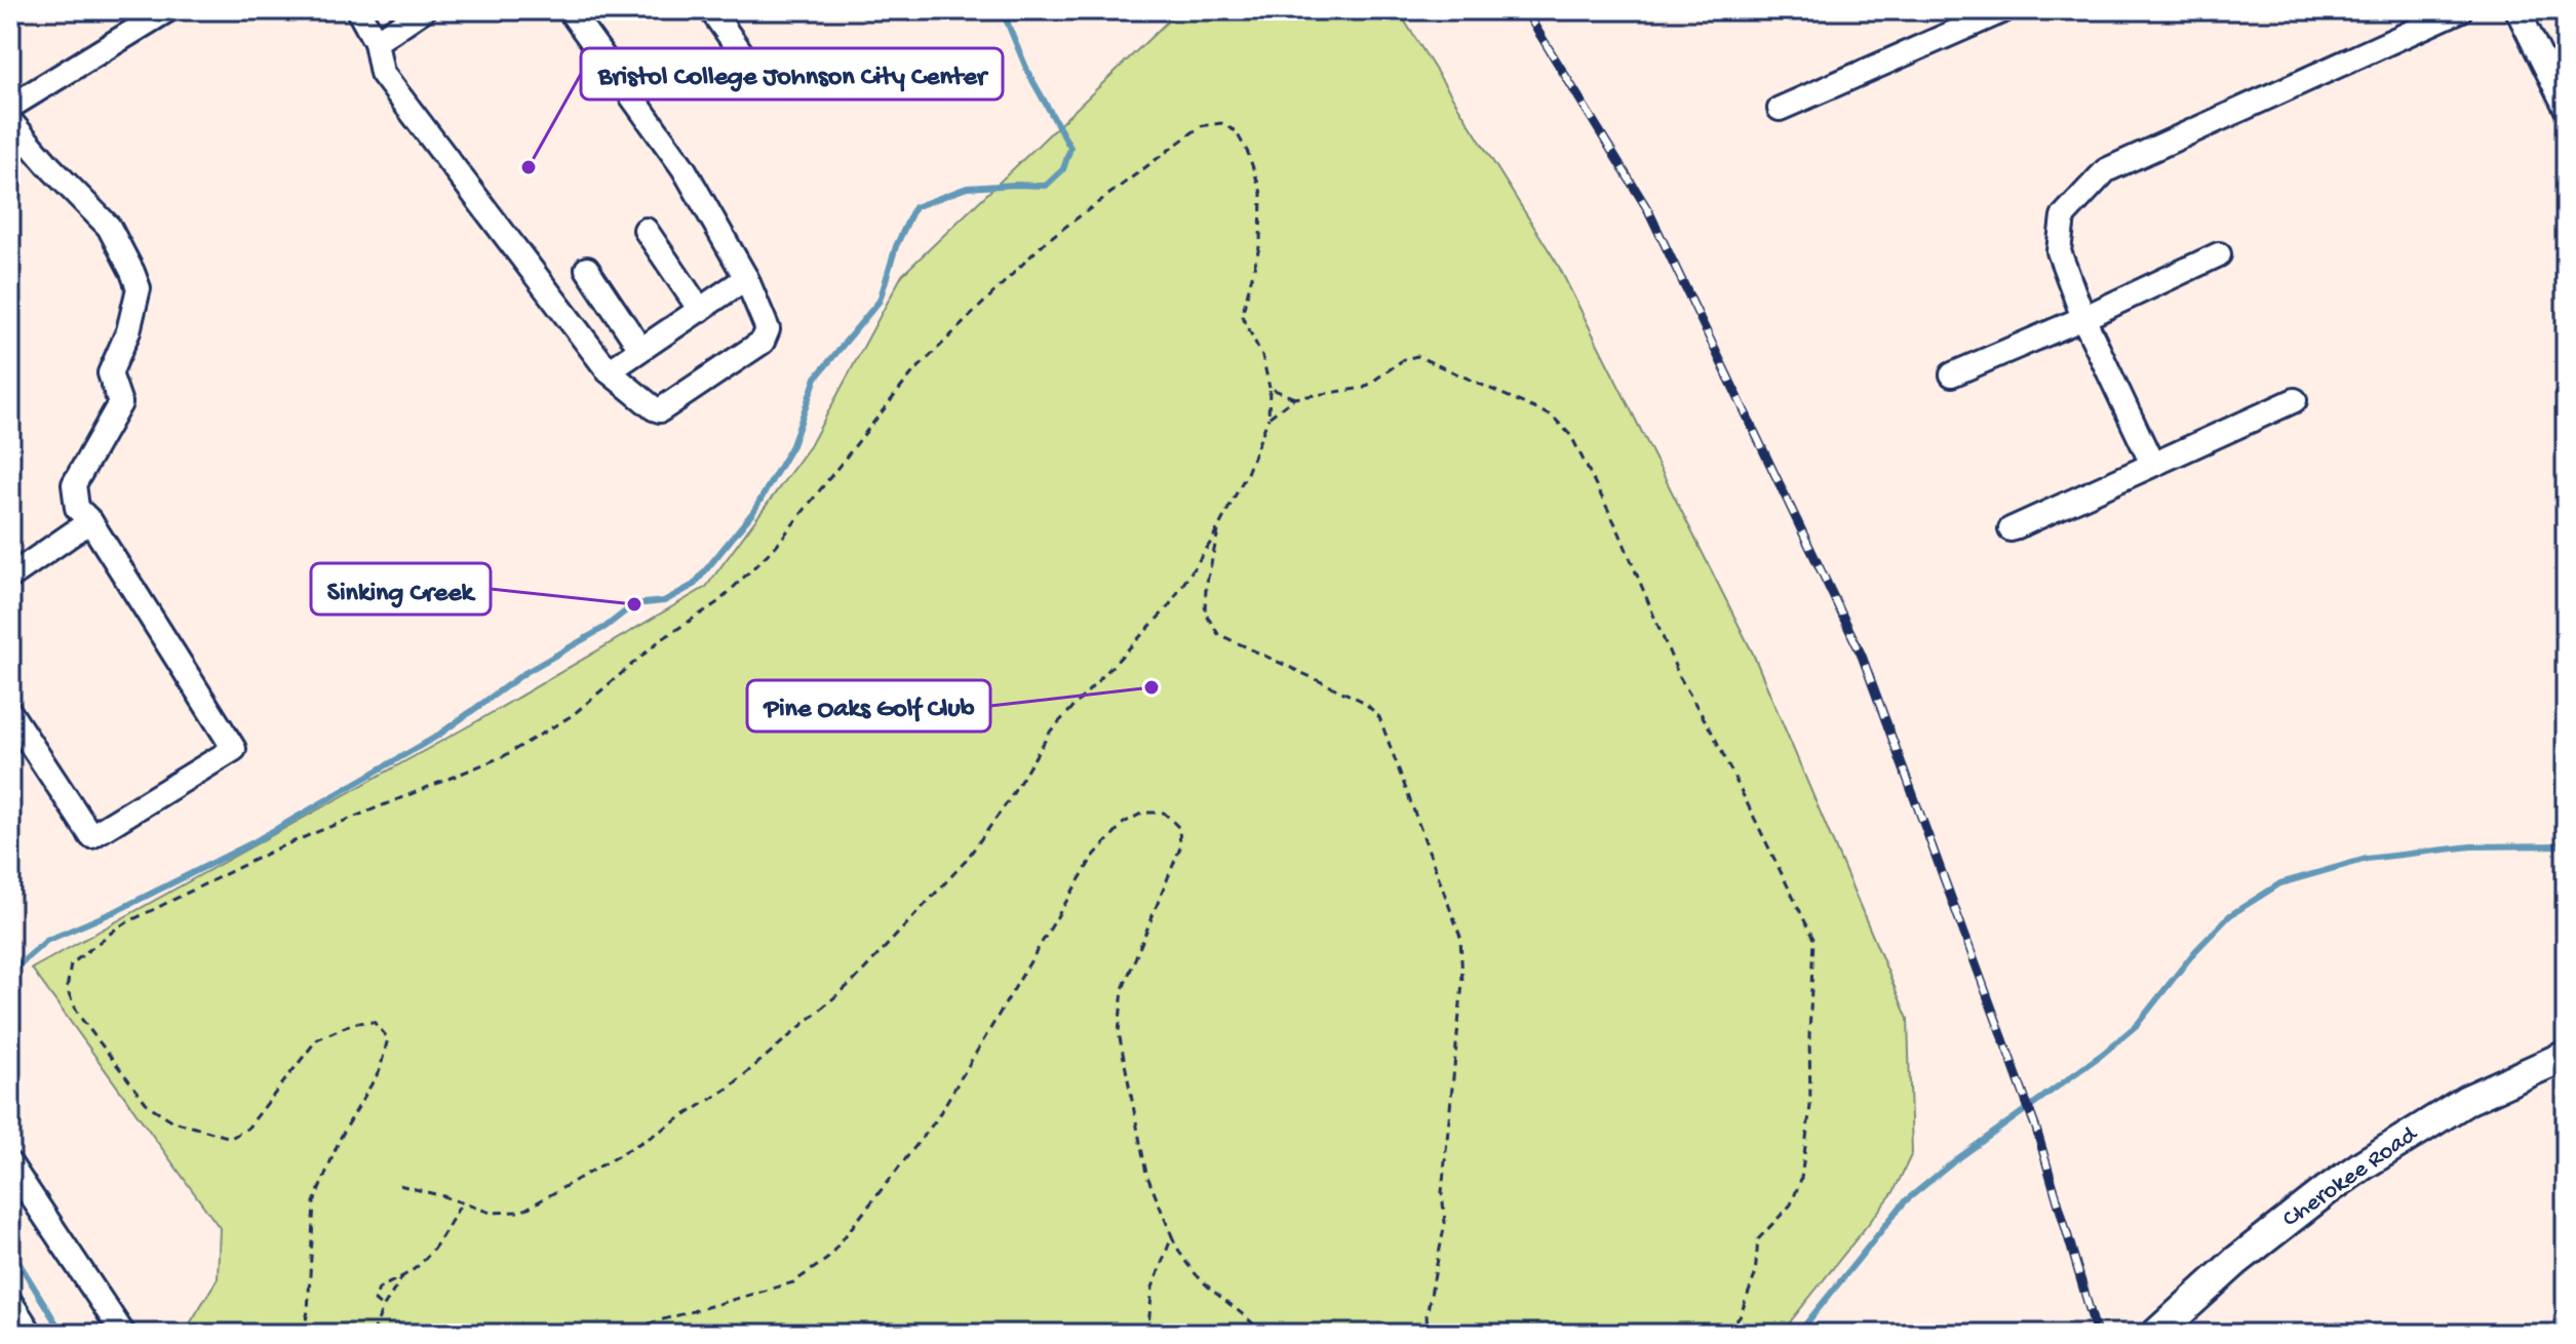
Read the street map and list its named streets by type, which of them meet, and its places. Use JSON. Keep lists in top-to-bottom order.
{
  "streets": {
    "main road": ["Cherokee Road"]
  },
  "places": ["Bristol College Johnson City Center", "Sinking Creek", "Pine Oaks Golf Club"]
}
